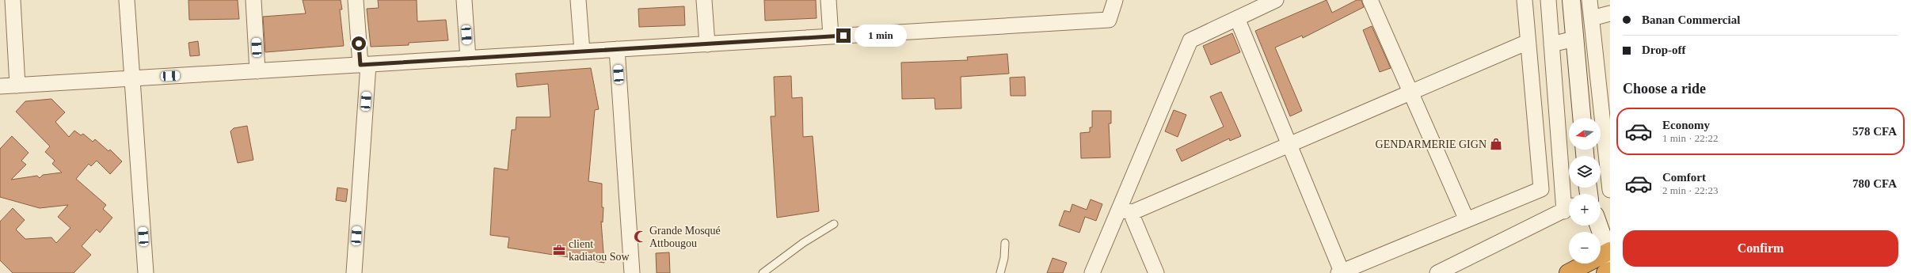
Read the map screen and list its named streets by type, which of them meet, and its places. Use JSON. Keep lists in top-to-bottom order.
{
  "places": {
    "shop": ["GENDARMERIE GIGN"],
    "mosque": ["Grande Mosqué Attbougou"],
    "office": ["client kadiatou Sow"]
  },
  "north": "left",
  "page": {
    "banner": ["Banan Commercial", "Drop-off"],
    "bubble": "1 min",
    "heading": "Choose a ride",
    "list": [
      {
        "name": "Economy",
        "note": "1 min · 22:22",
        "value": "578 CFA"
      },
      {
        "name": "Comfort",
        "note": "2 min · 22:23",
        "value": "780 CFA"
      }
    ],
    "map_buttons": ["+", "−"],
    "buttons": "Confirm"
  }
}
